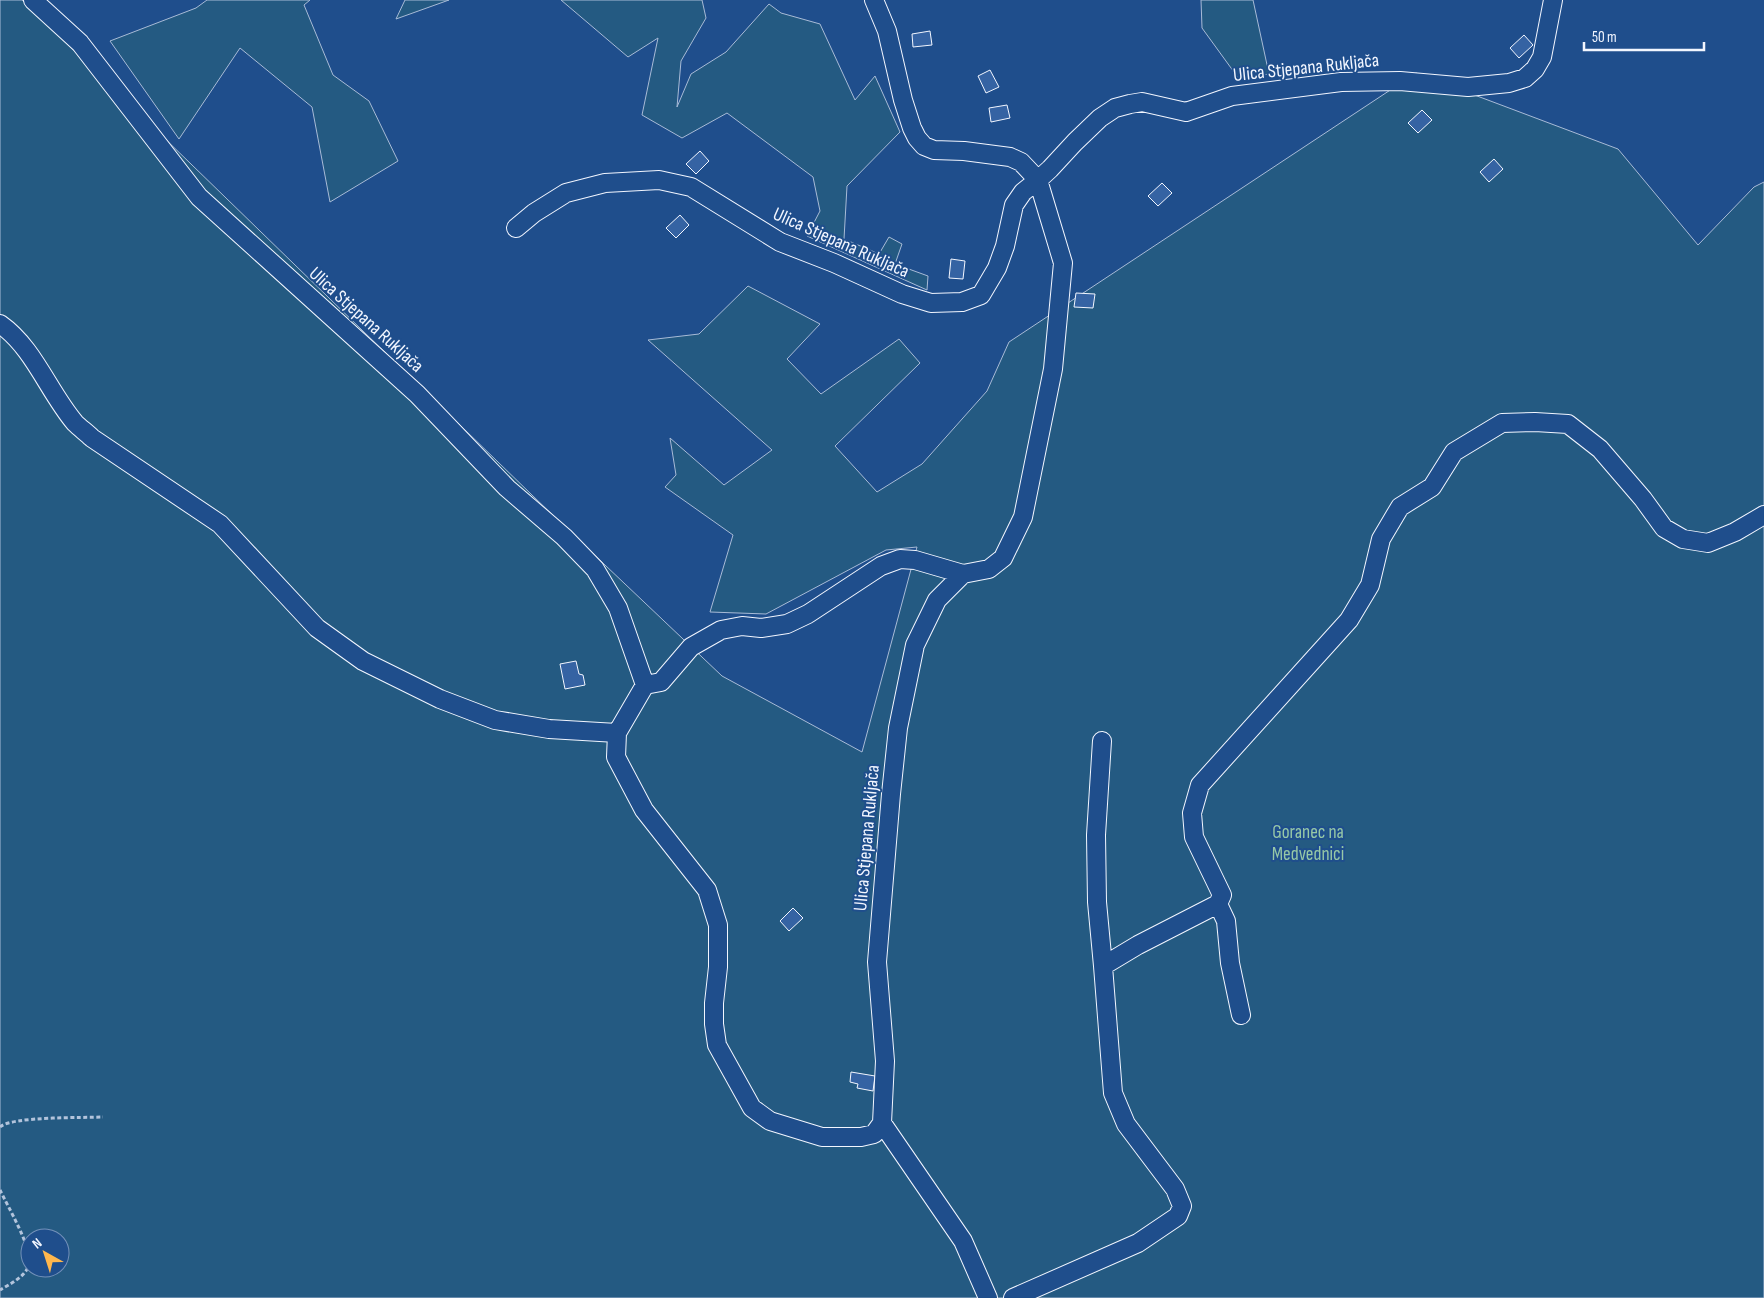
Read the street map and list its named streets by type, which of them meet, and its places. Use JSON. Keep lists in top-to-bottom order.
{
  "streets": {
    "street": ["Ulica Stjepana Rukljača"]
  },
  "parks": ["Goranec na Medvednici"],
  "scale_bar": "50 m",
  "north": "top left"
}
